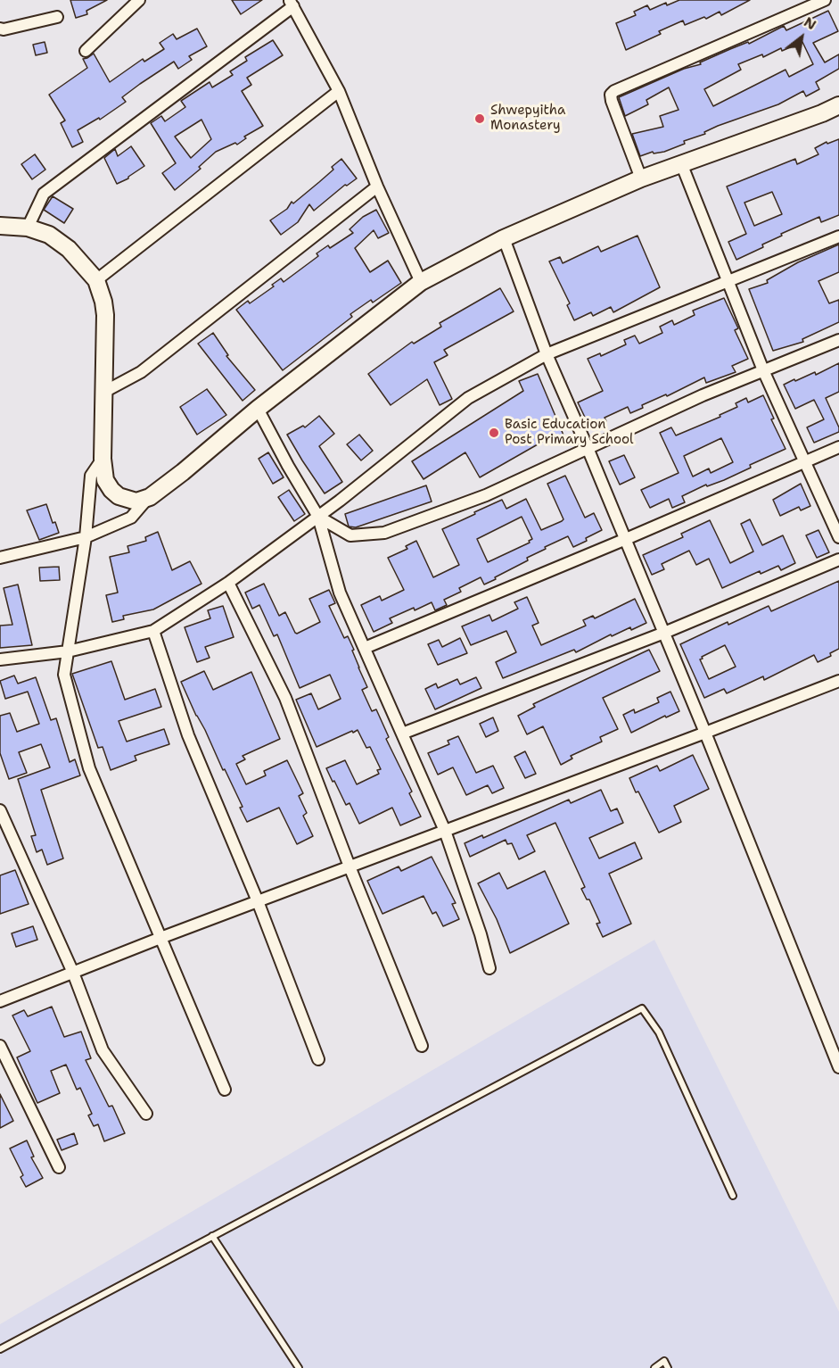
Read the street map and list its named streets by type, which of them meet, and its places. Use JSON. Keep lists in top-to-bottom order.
{
  "places": ["Shwepyitha Monastery", "Basic Education Post Primary School"],
  "north": "top right"
}
